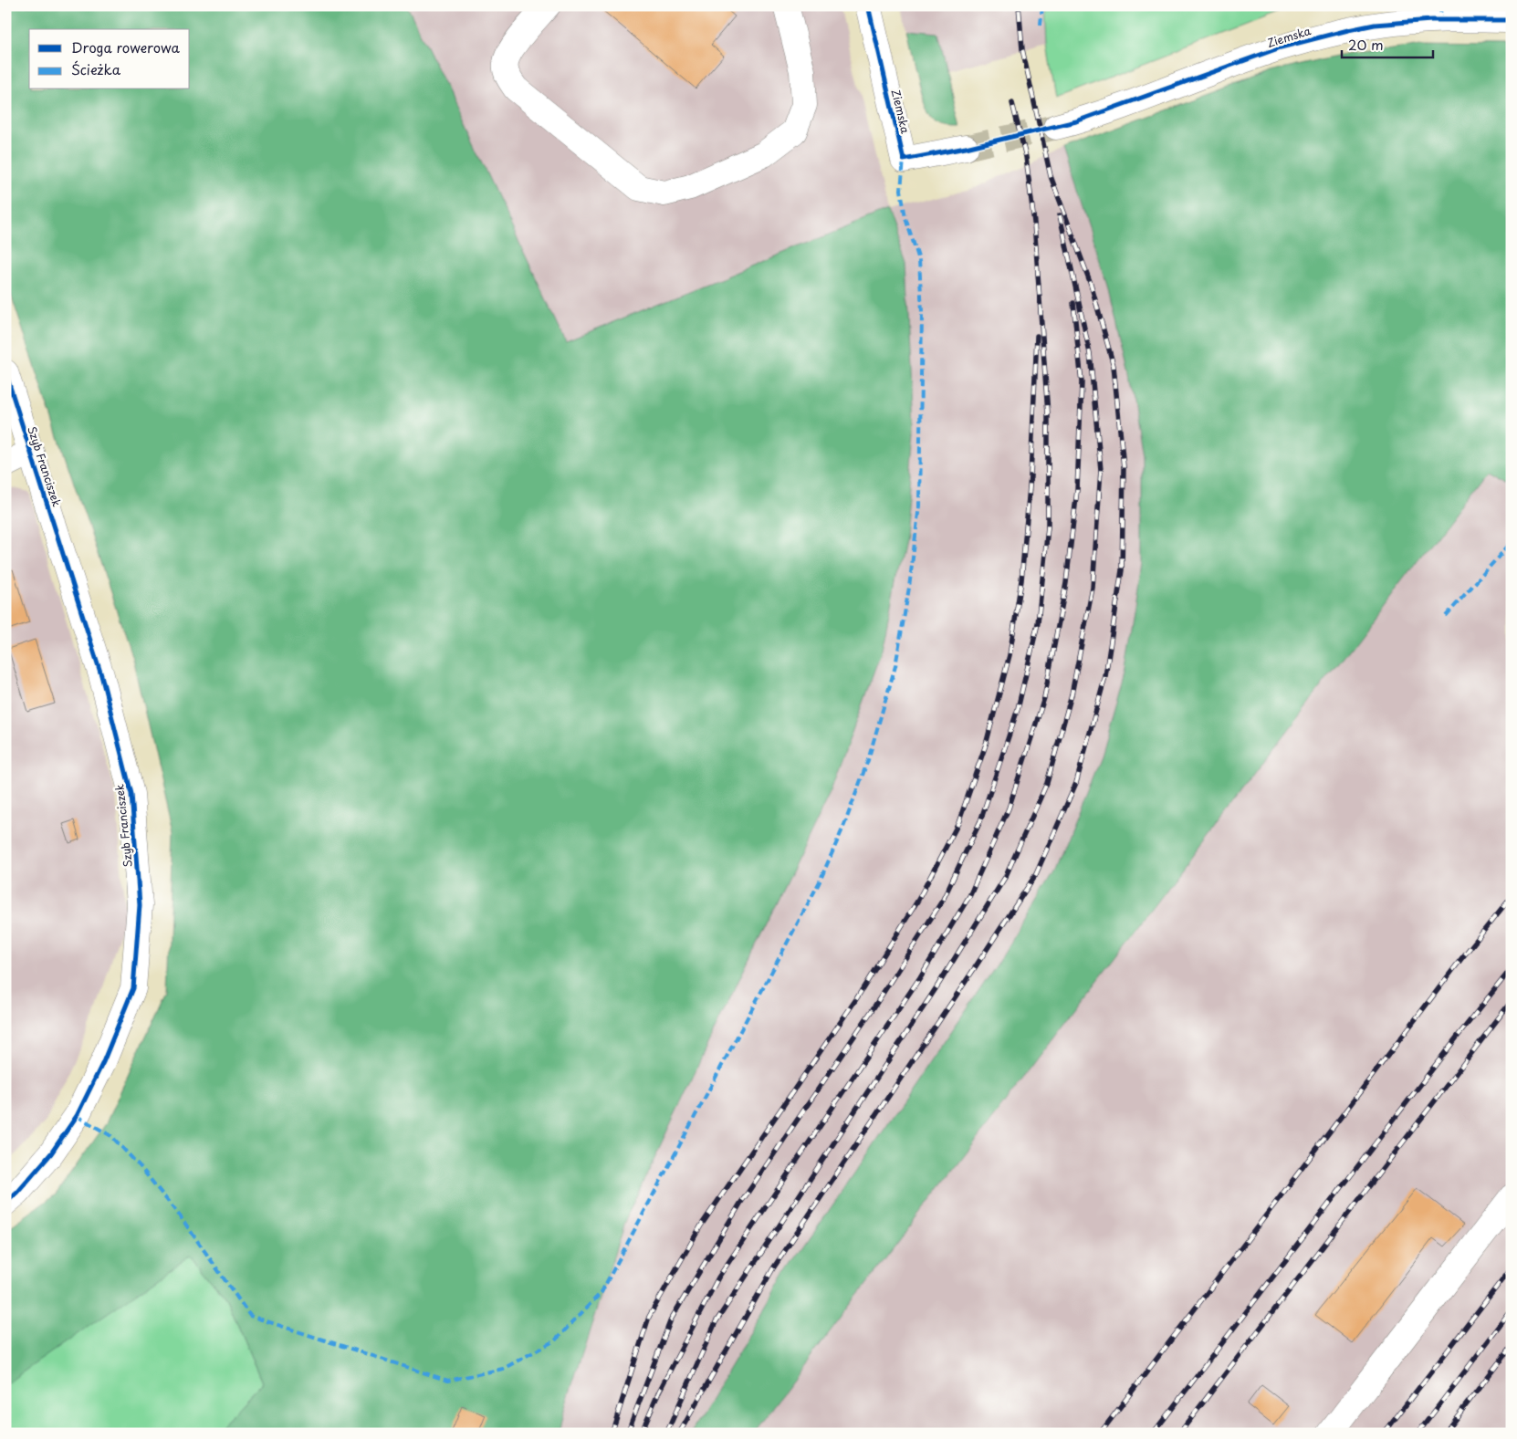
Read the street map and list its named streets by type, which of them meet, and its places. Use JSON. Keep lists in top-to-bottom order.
{
  "streets": {
    "street": ["Ziemska", "Szyb Franciszek"]
  },
  "legend": ["Droga rowerowa", "Ścieżka"],
  "scale_bar": "20 m"
}
